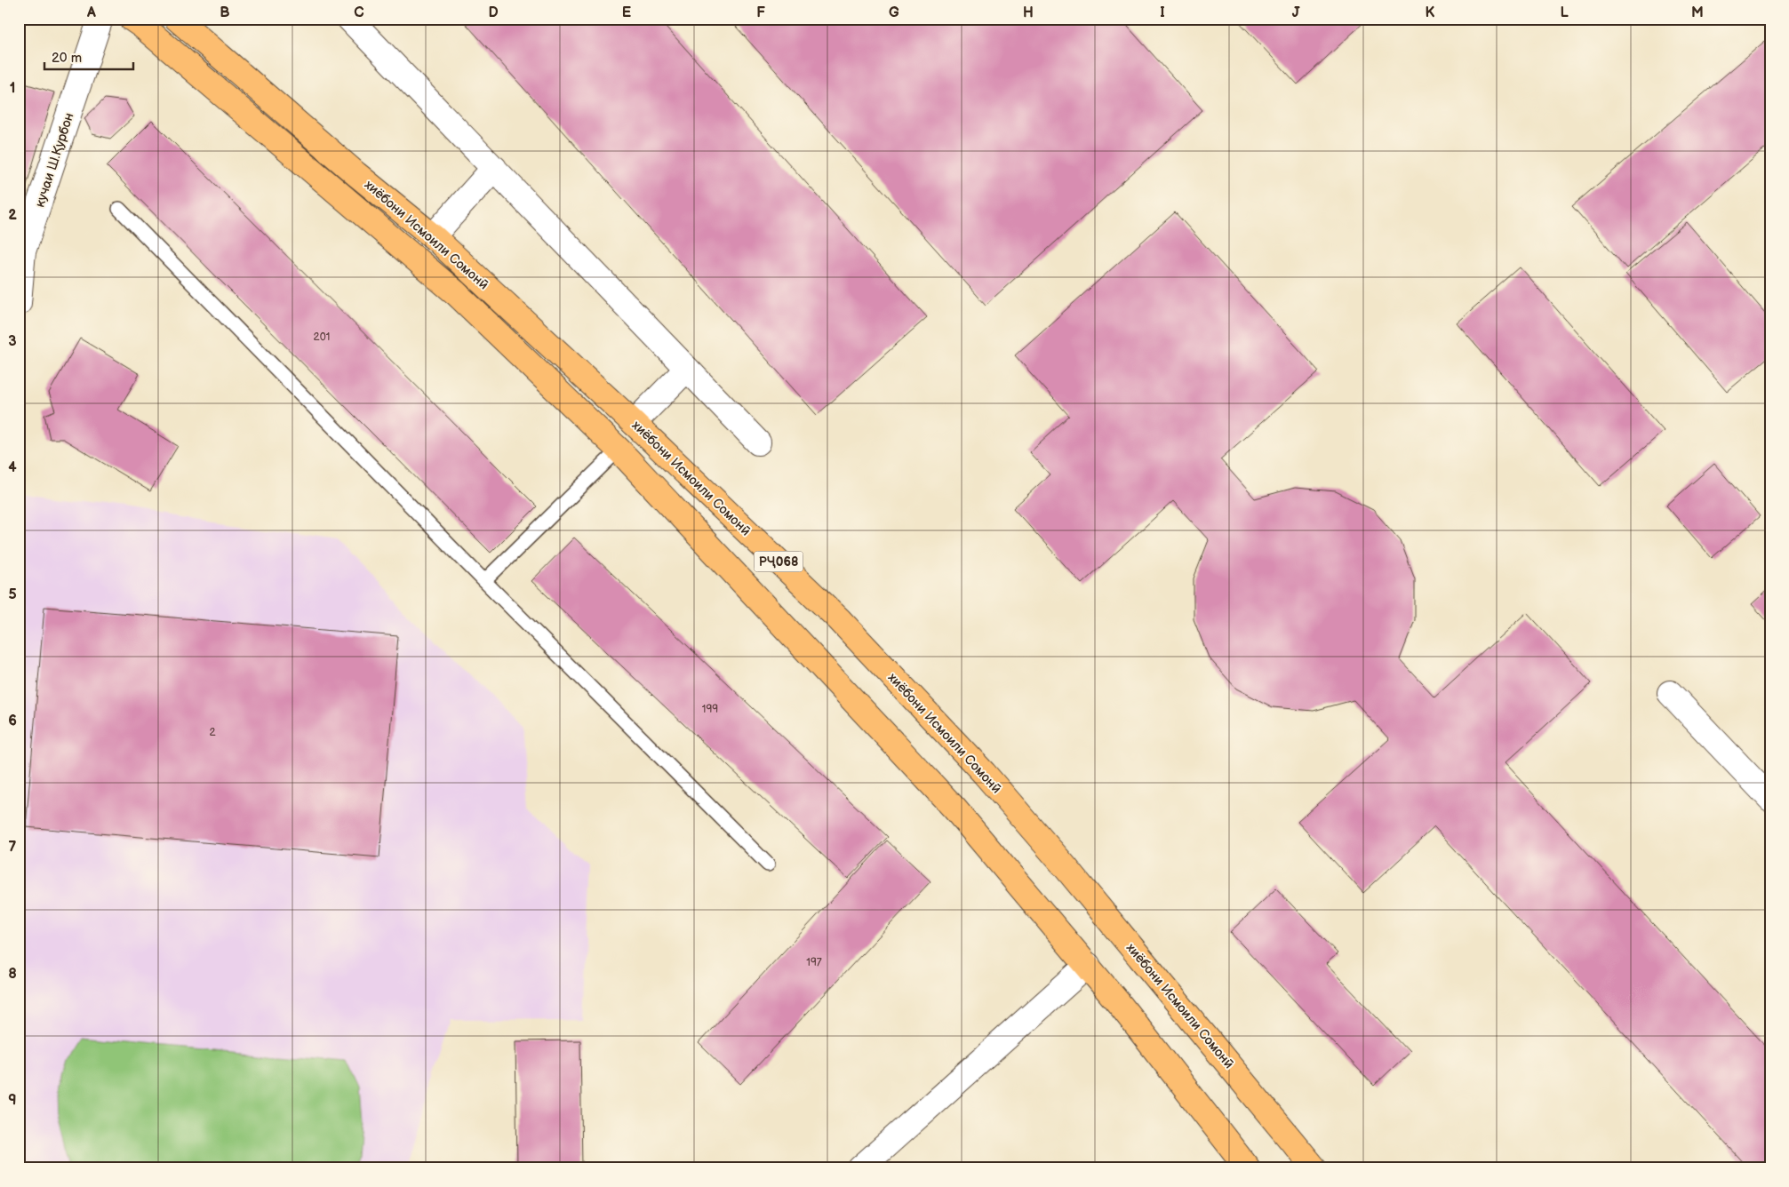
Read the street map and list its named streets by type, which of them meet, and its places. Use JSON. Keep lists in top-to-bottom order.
{
  "streets": {
    "highway": ["хиёбони Исмоили Сомонӣ", "РҶ068"],
    "street": ["кучаи Ш.Қурбон"]
  },
  "house_numbers": [
    "201",
    "199",
    "2",
    "197"
  ],
  "scale_bar": "20 m",
  "grid": {
    "columns": [
      "A",
      "B",
      "C",
      "D",
      "E",
      "F",
      "G",
      "H",
      "I",
      "J",
      "K",
      "L",
      "M"
    ],
    "rows": [
      "1",
      "2",
      "3",
      "4",
      "5",
      "6",
      "7",
      "8",
      "9"
    ]
  }
}
